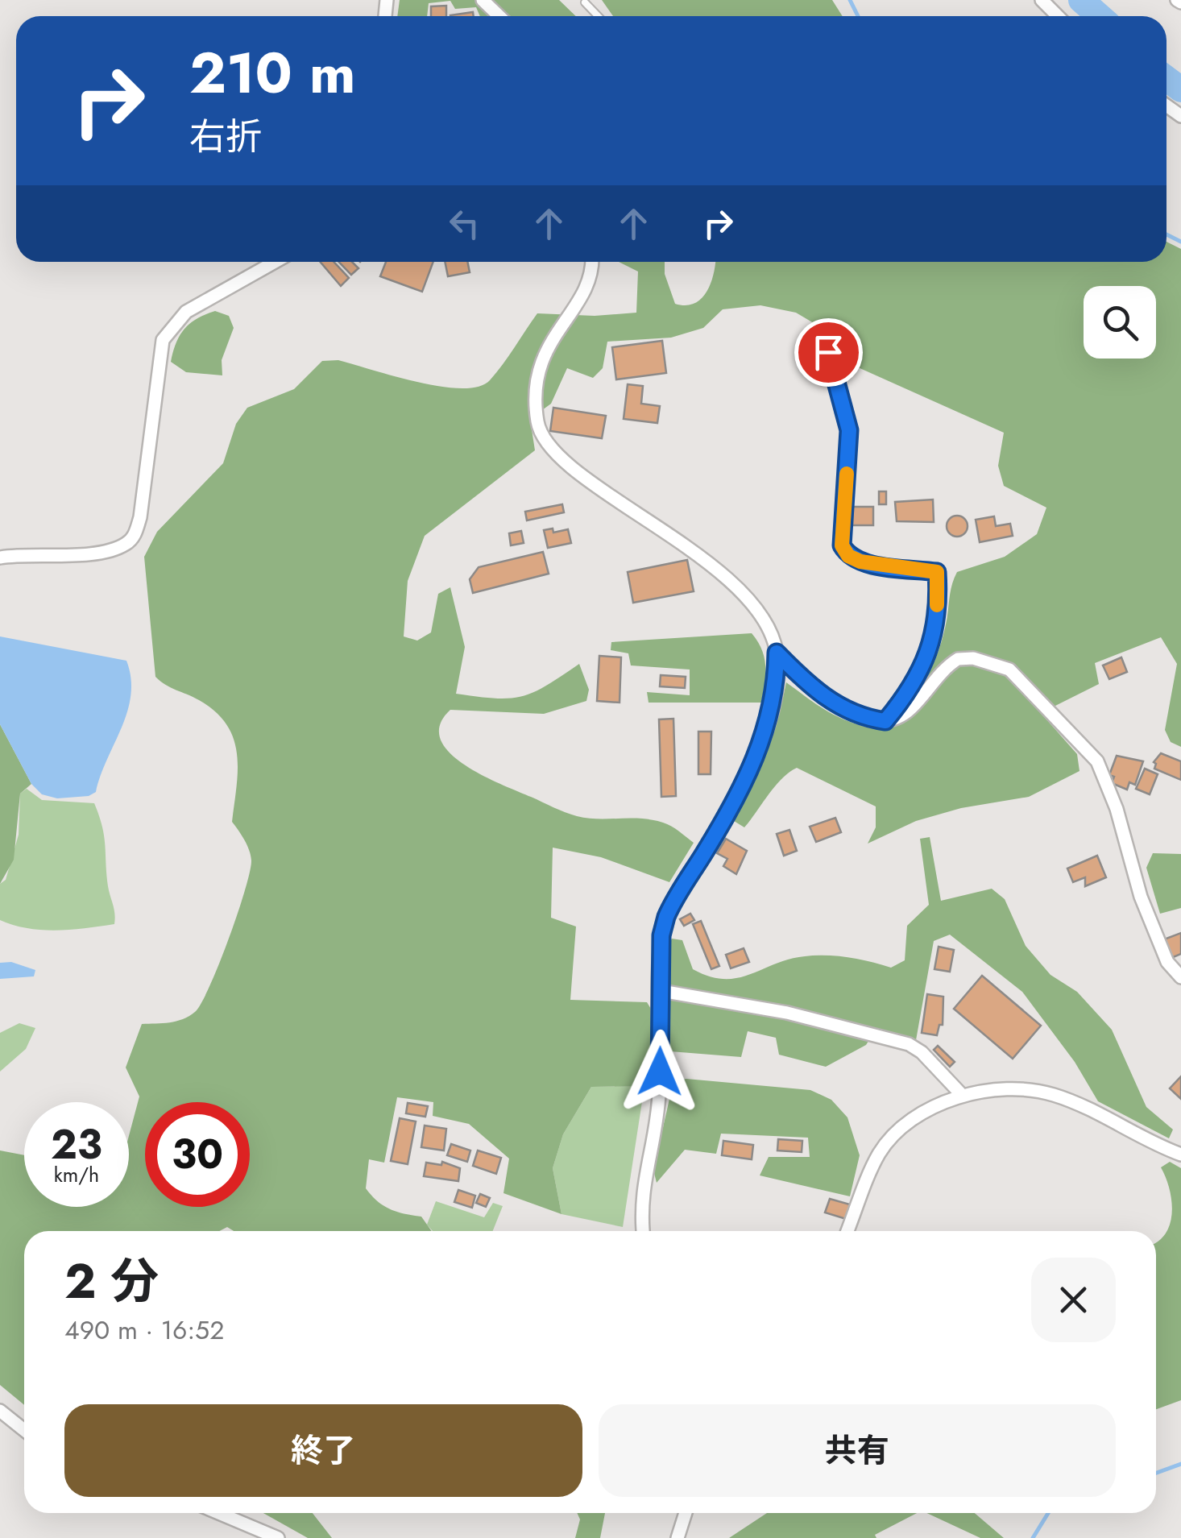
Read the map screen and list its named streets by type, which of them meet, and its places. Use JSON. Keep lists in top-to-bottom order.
{
  "page": {
    "turn": ["210 m", "右折"],
    "speed": "23 km/h",
    "limit": "30",
    "heading": ["2 分", "490 m · 16:52"],
    "buttons": ["終了", "共有"]
  }
}
